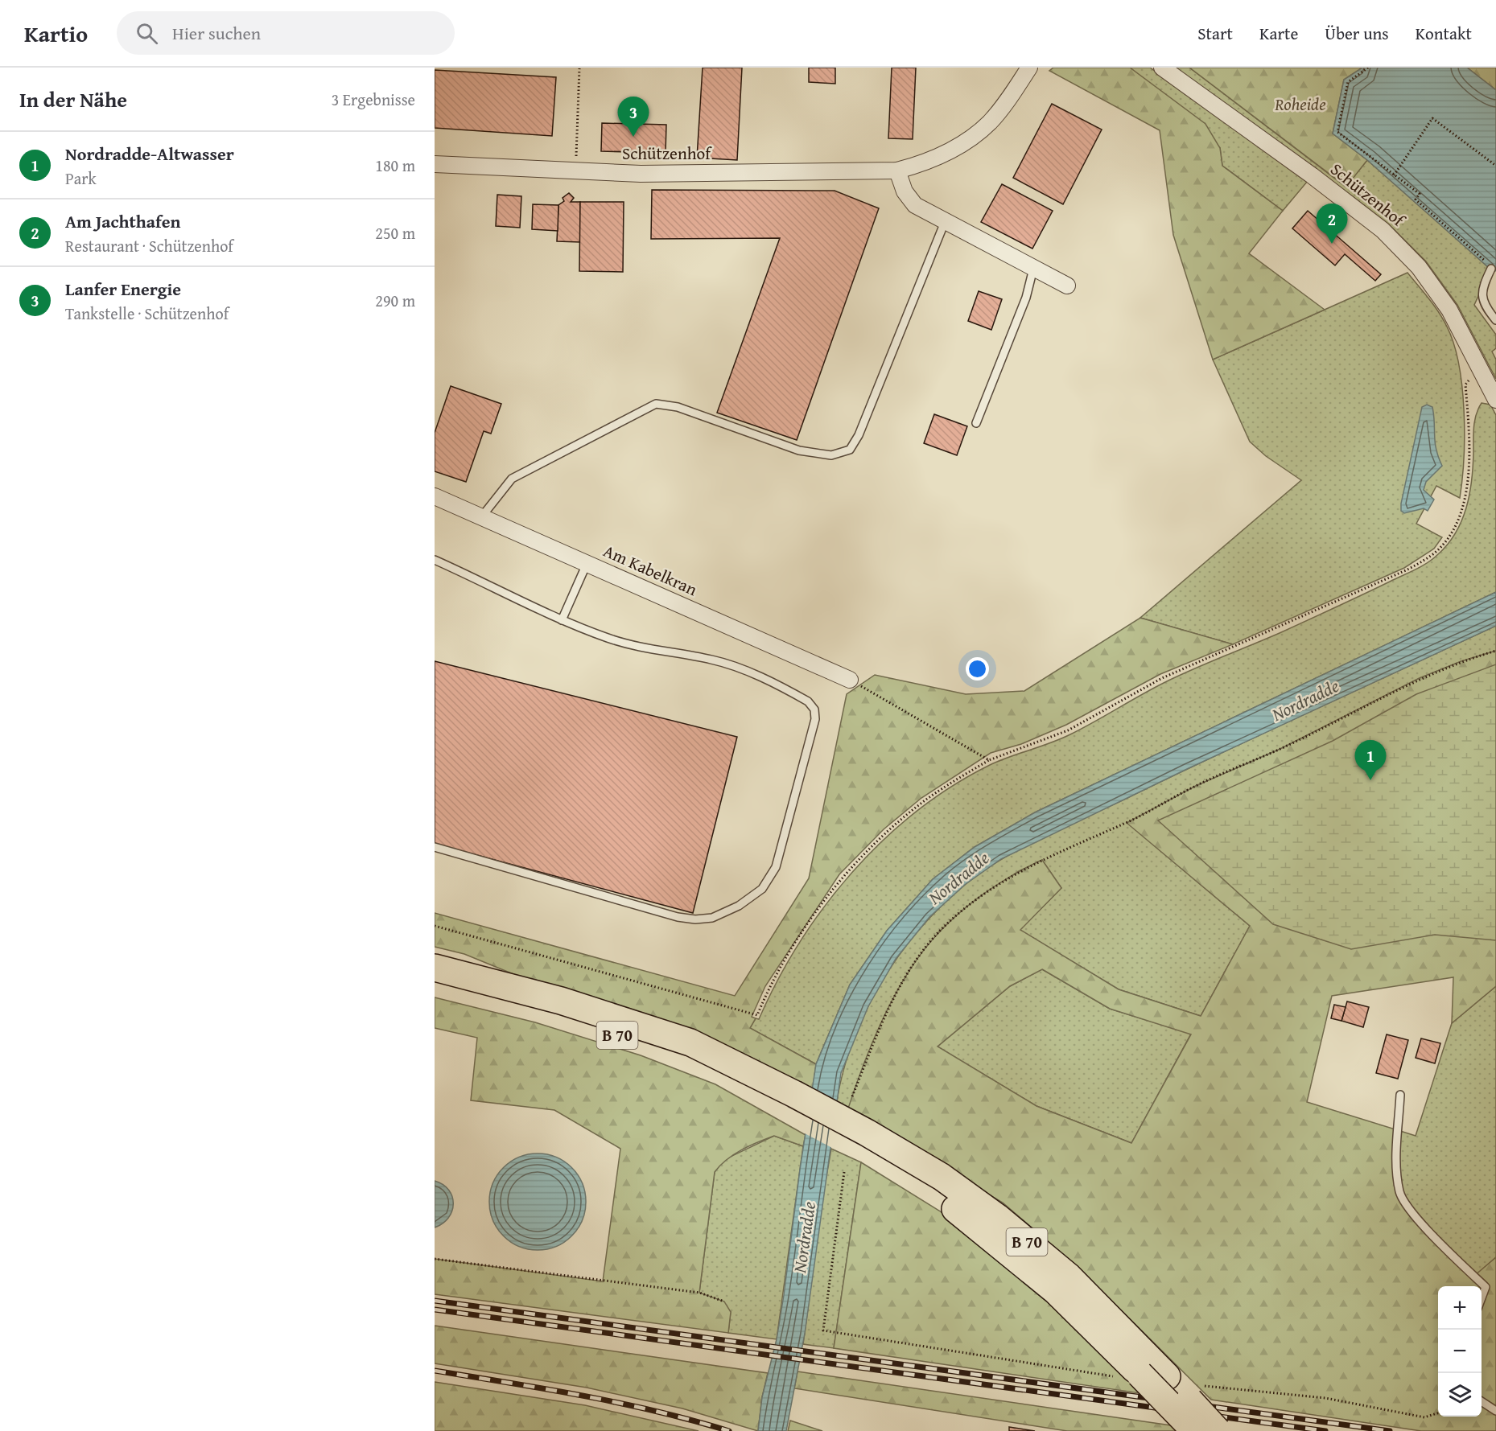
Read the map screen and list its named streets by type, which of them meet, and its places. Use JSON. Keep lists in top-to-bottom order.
{
  "streets": {
    "highway": ["B 70"],
    "street": ["Schützenhof", "Am Kabelkran"]
  },
  "water": ["Nordradde"],
  "parks": ["Roheide"],
  "page": {
    "header": "Kartio",
    "search": "Hier suchen",
    "nav": [
      "Start",
      "Karte",
      "Über uns",
      "Kontakt"
    ],
    "heading": ["In der Nähe", "3 Ergebnisse"],
    "pins": ["3", "2", "1"],
    "list": [
      {
        "mark": "1",
        "name": "Nordradde-Altwasser",
        "note": "Park",
        "value": "180 m"
      },
      {
        "mark": "2",
        "name": "Am Jachthafen",
        "note": "Restaurant · Schützenhof",
        "value": "250 m"
      },
      {
        "mark": "3",
        "name": "Lanfer Energie",
        "note": "Tankstelle · Schützenhof",
        "value": "290 m"
      }
    ],
    "map_buttons": ["+", "−"]
  }
}
